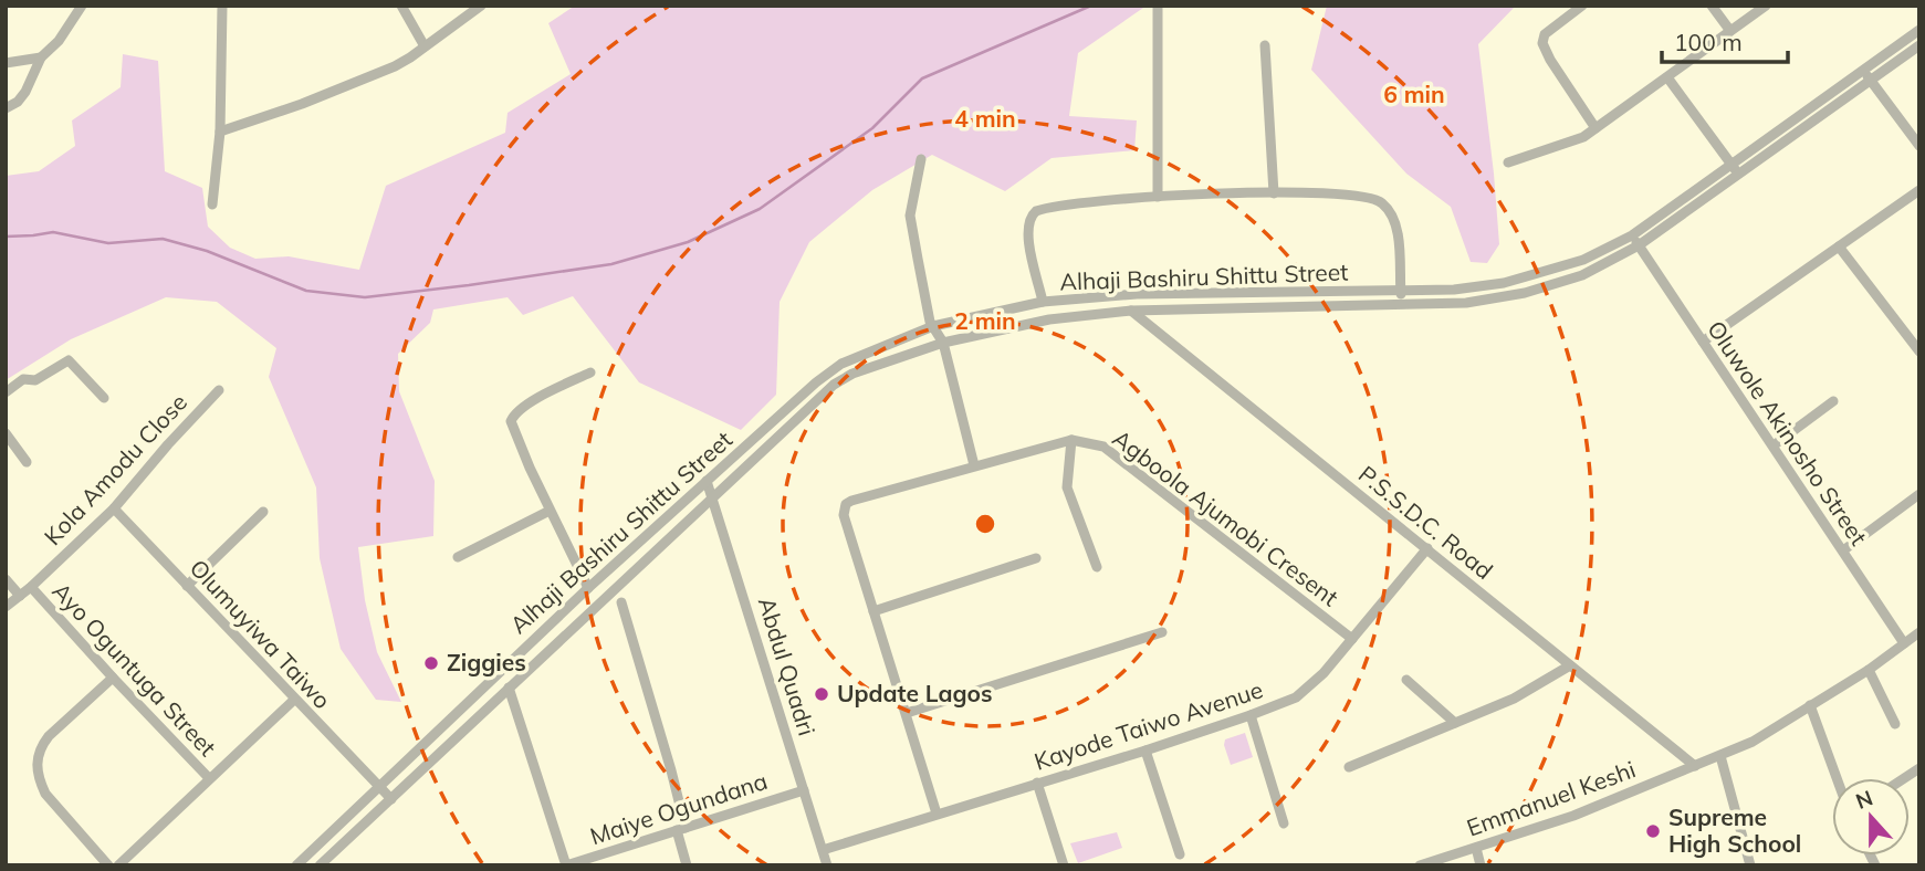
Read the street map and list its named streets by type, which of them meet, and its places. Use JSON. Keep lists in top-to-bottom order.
{
  "streets": {
    "street": [
      "Alhaji Bashiru Shittu Street",
      "Oluwole Akinosho Street",
      "Kola Amodu Close",
      "Agboola Ajumobi Cresent",
      "P.S.S.D.C. Road",
      "Olumuyiwa Taiwo",
      "Abdul Quadri",
      "Ayo Oguntuga Street",
      "Kayode Taiwo Avenue",
      "Emmanuel Keshi",
      "Maiye Ogundana"
    ]
  },
  "crossings": [
    ["Alhaji Bashiru Shittu Street", "Oluwole Akinosho Street"],
    ["Alhaji Bashiru Shittu Street", "P.S.S.D.C. Road"],
    ["Alhaji Bashiru Shittu Street", "Olumuyiwa Taiwo"],
    ["Alhaji Bashiru Shittu Street", "Abdul Quadri"],
    ["Oluwole Akinosho Street", "Emmanuel Keshi"],
    ["Kola Amodu Close", "Olumuyiwa Taiwo"],
    ["Kola Amodu Close", "Ayo Oguntuga Street"],
    ["Agboola Ajumobi Cresent", "Kayode Taiwo Avenue"],
    ["P.S.S.D.C. Road", "Kayode Taiwo Avenue"],
    ["P.S.S.D.C. Road", "Emmanuel Keshi"],
    ["Abdul Quadri", "Kayode Taiwo Avenue"],
    ["Abdul Quadri", "Maiye Ogundana"]
  ],
  "places": ["Ziggies", "Update Lagos", "Supreme High School"],
  "scale_bar": "100 m",
  "north": "top",
  "rings": ["6 min", "4 min", "2 min"]
}
